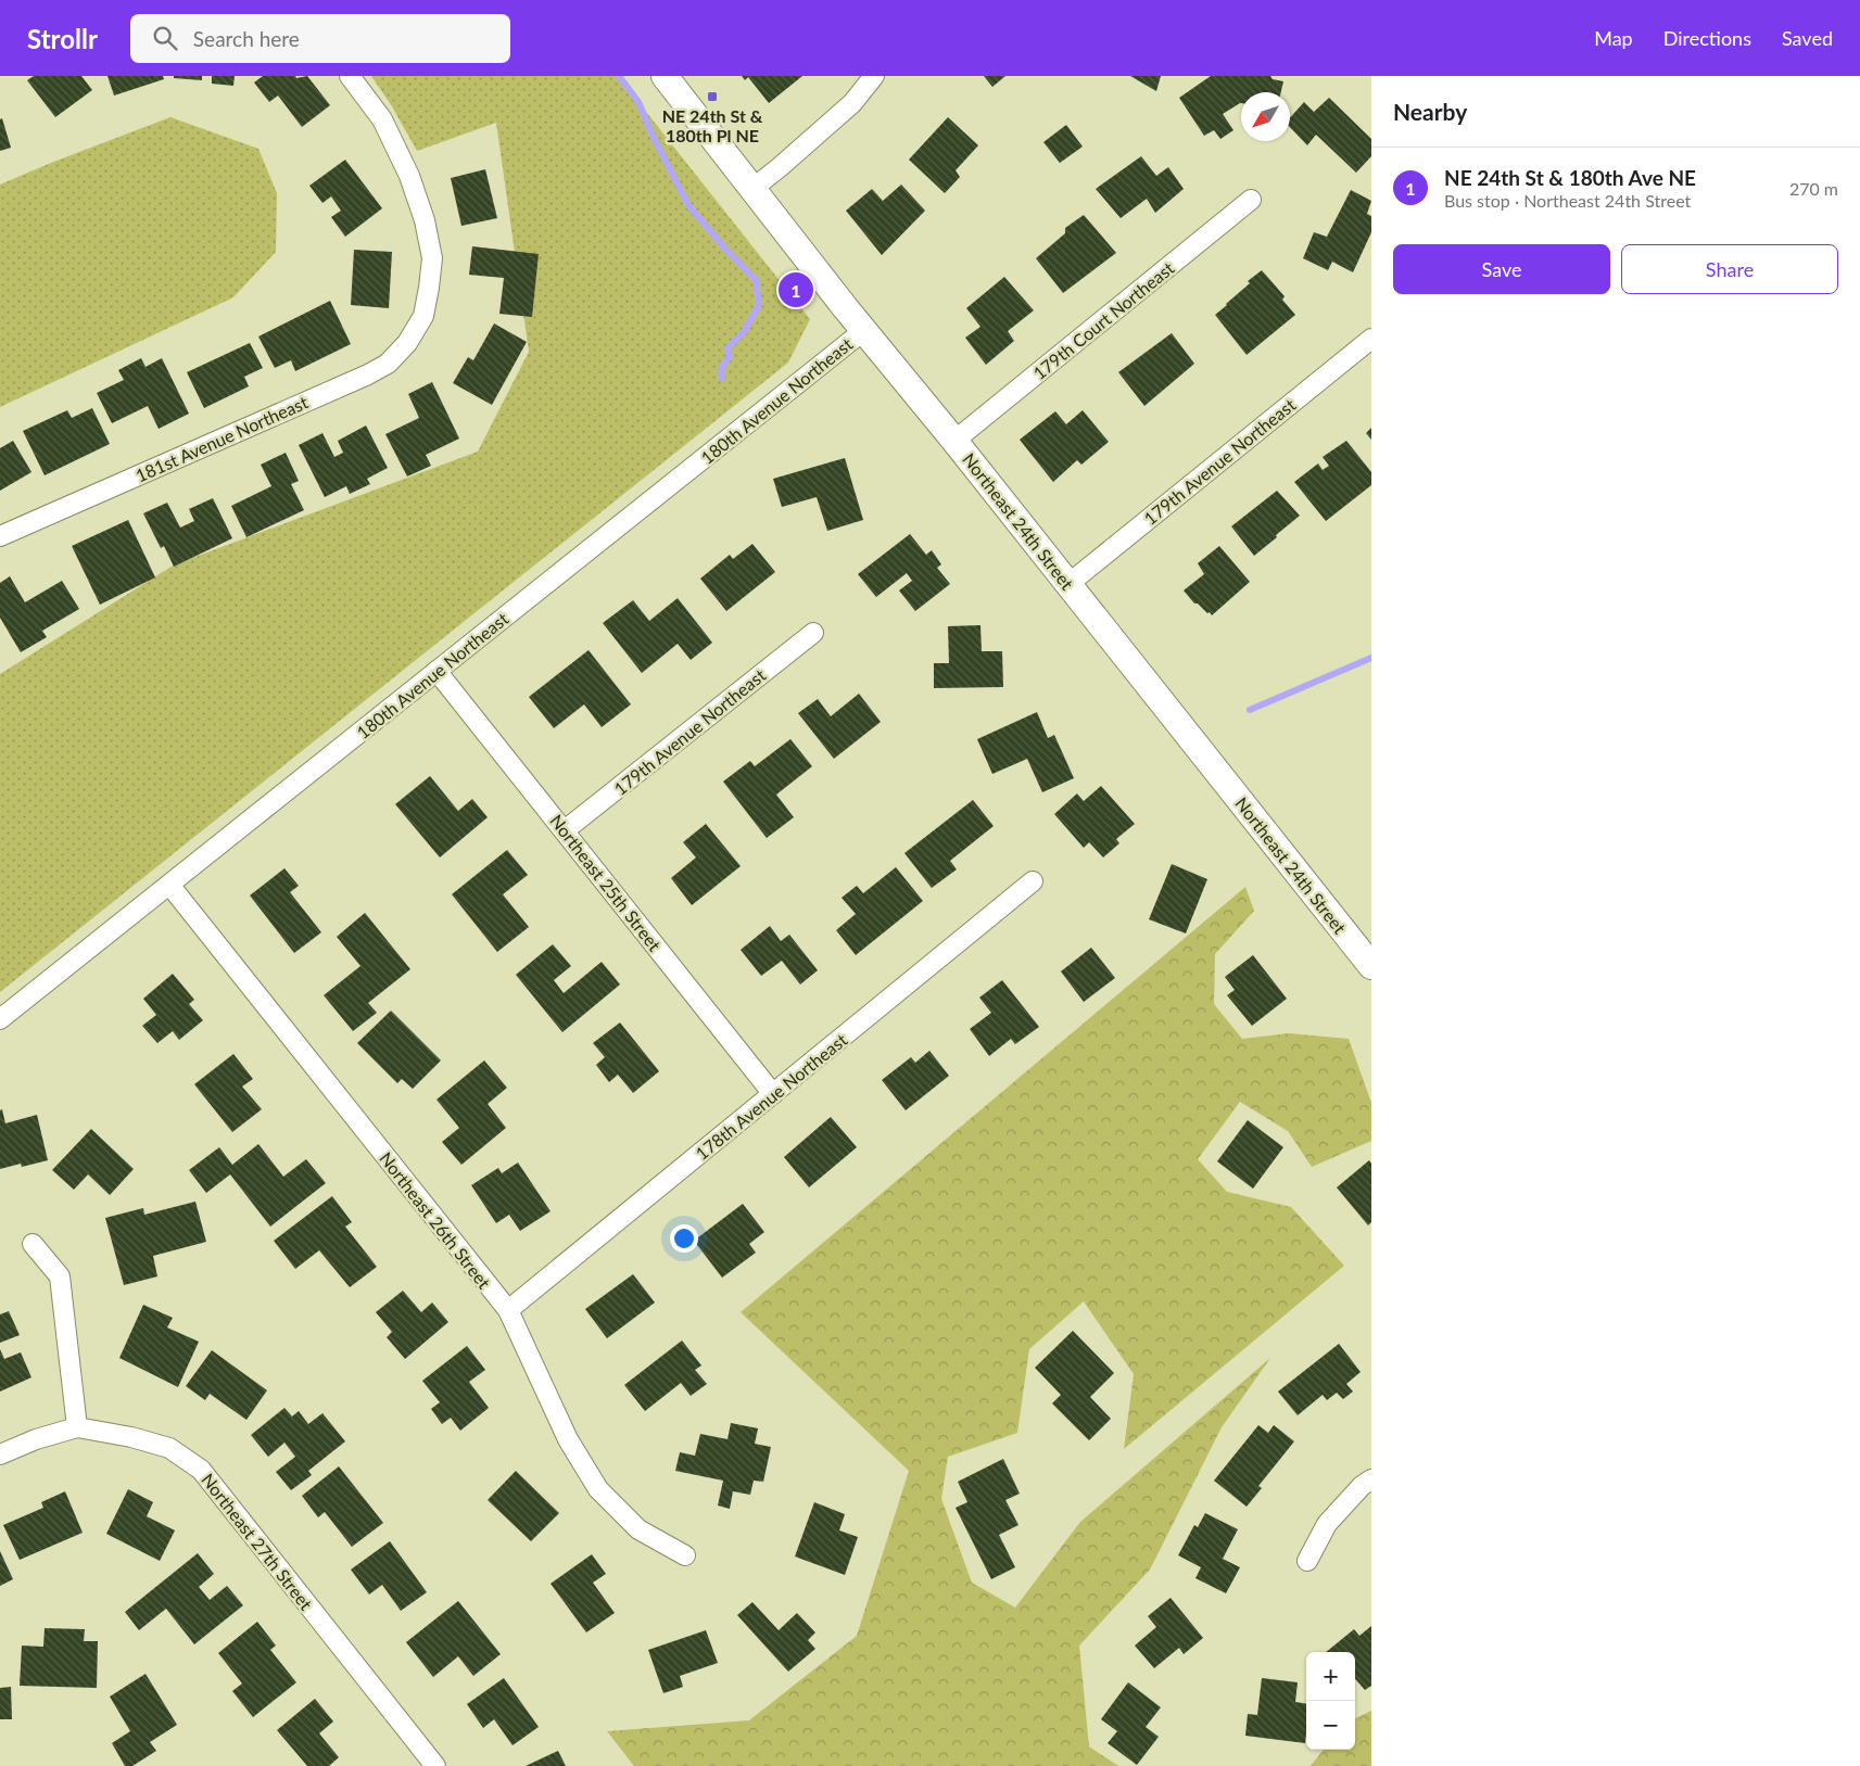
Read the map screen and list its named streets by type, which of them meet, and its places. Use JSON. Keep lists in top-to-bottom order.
{
  "streets": {
    "main road": ["Northeast 24th Street"],
    "street": [
      "179th Court Northeast",
      "180th Avenue Northeast",
      "181st Avenue Northeast",
      "179th Avenue Northeast",
      "Northeast 25th Street",
      "178th Avenue Northeast",
      "Northeast 26th Street",
      "Northeast 27th Street"
    ]
  },
  "crossings": [
    ["179th Court Northeast", "Northeast 24th Street"],
    ["180th Avenue Northeast", "Northeast 24th Street"],
    ["180th Avenue Northeast", "Northeast 25th Street"],
    ["180th Avenue Northeast", "Northeast 26th Street"],
    ["179th Avenue Northeast", "Northeast 24th Street"],
    ["179th Avenue Northeast", "Northeast 25th Street"],
    ["Northeast 25th Street", "178th Avenue Northeast"],
    ["178th Avenue Northeast", "Northeast 26th Street"]
  ],
  "places": {
    "transit": ["NE 24th St & 180th Pl NE"]
  },
  "north": "bottom left",
  "page": {
    "header": "Strollr",
    "search": "Search here",
    "nav": ["Map", "Directions", "Saved"],
    "heading": "Nearby",
    "list": [
      {
        "mark": "1",
        "name": "NE 24th St & 180th Ave NE",
        "note": "Bus stop · Northeast 24th Street",
        "value": "270 m"
      }
    ],
    "buttons": ["Save", "Share"],
    "pins": "1",
    "map_buttons": ["+", "−"]
  }
}
